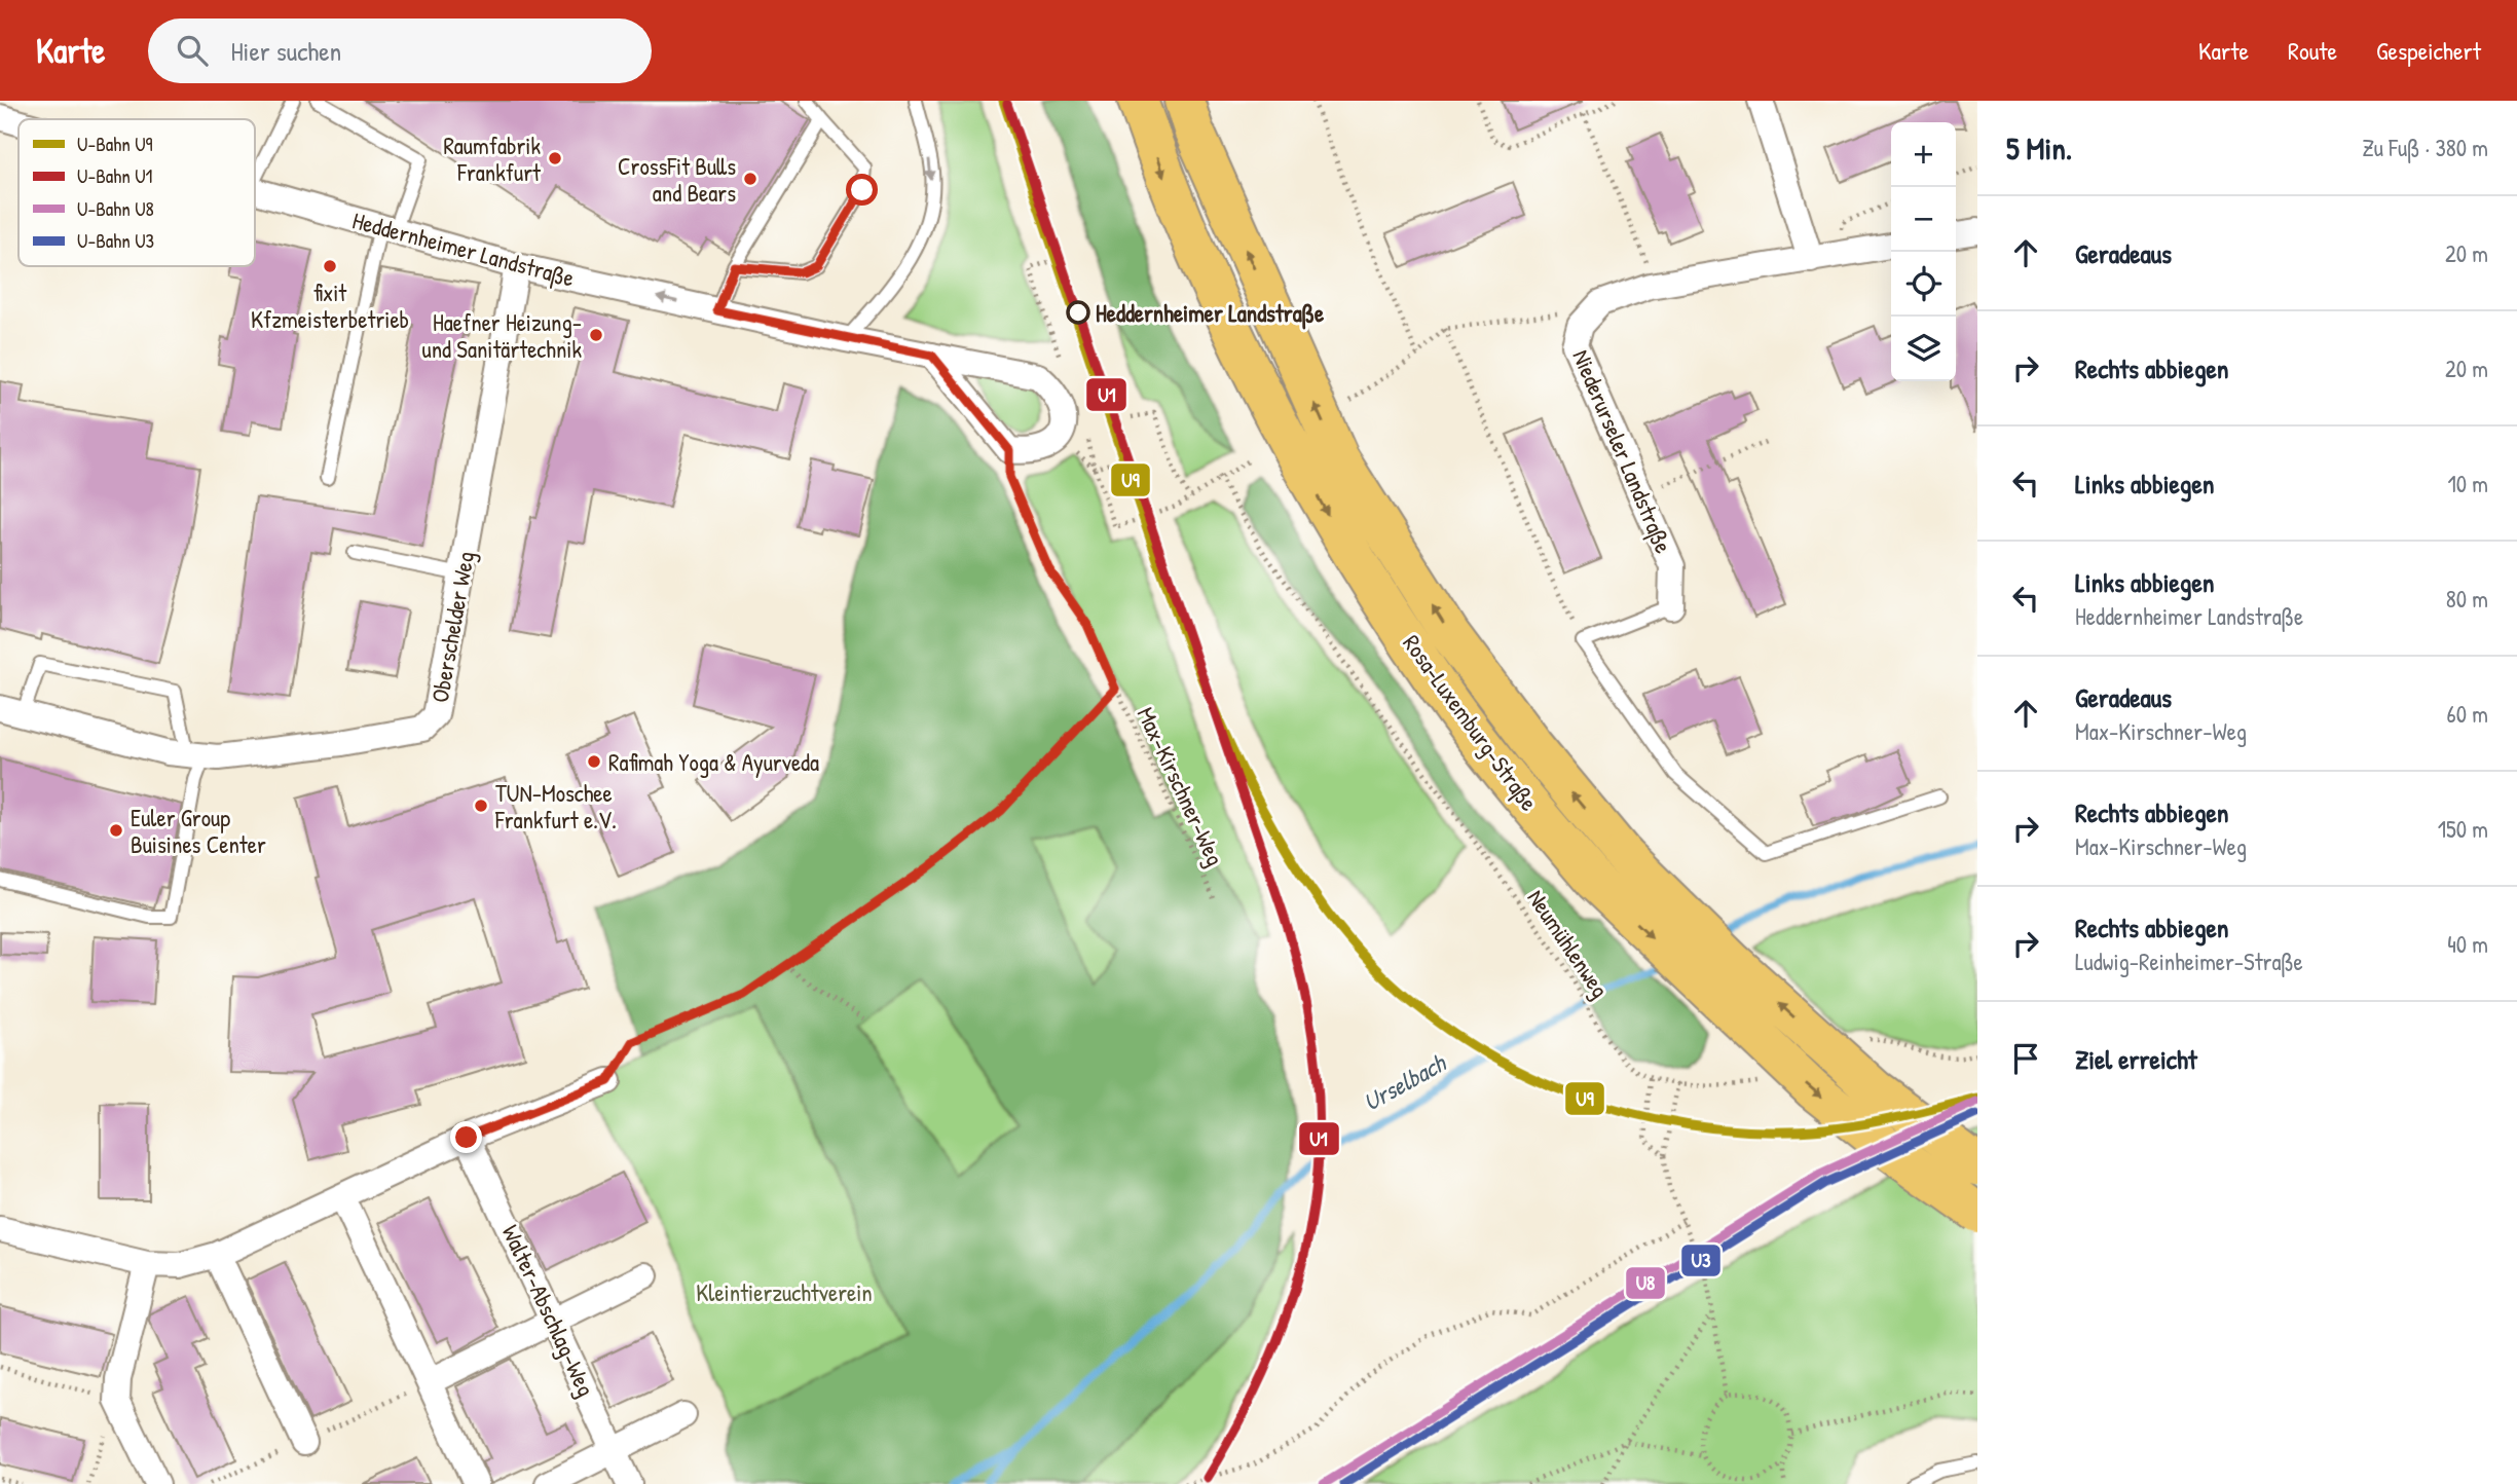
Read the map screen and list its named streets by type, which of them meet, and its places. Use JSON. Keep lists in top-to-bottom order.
{
  "streets": {
    "highway": ["Rosa-Luxemburg-Straße"],
    "street": [
      "Heddernheimer Landstraße",
      "Niederurseler Landstraße",
      "Oberschelder Weg",
      "Walter-Abschlag-Weg"
    ],
    "path": ["Max-Kirschner-Weg", "Neumühlenweg"]
  },
  "crossings": [
    ["Heddernheimer Landstraße", "Oberschelder Weg"],
    ["Heddernheimer Landstraße", "Max-Kirschner-Weg"]
  ],
  "water": ["Urselbach"],
  "parks": ["Kleintierzuchtverein"],
  "places": [
    "Raumfabrik Frankfurt",
    "CrossFit Bulls and Bears",
    "fixit Kfzmeisterbetrieb",
    "Heddernheimer Landstraße",
    "Haefner Heizung- und Sanitärtechnik",
    "Rafimah Yoga & Ayurveda",
    "TUN-Moschee Frankfurt e.V.",
    "Euler Group Buisines Center"
  ],
  "lines": [
    "metro line U9",
    "metro line U1",
    "metro line U8",
    "metro line U3"
  ],
  "legend": [
    "U-Bahn U9",
    "U-Bahn U1",
    "U-Bahn U8",
    "U-Bahn U3"
  ],
  "page": {
    "header": "Karte",
    "search": "Hier suchen",
    "nav": ["Karte", "Route", "Gespeichert"],
    "heading": ["5 Min.", "Zu Fuß · 380 m"],
    "map_buttons": ["+", "−"],
    "list": [
      ["Geradeaus", "20 m"],
      ["Rechts abbiegen", "20 m"],
      ["Links abbiegen", "10 m"],
      ["Links abbiegen", "Heddernheimer Landstraße", "80 m"],
      ["Geradeaus", "Max-Kirschner-Weg", "60 m"],
      ["Rechts abbiegen", "Max-Kirschner-Weg", "150 m"],
      ["Rechts abbiegen", "Ludwig-Reinheimer-Straße", "40 m"],
      "Ziel erreicht"
    ]
  }
}
